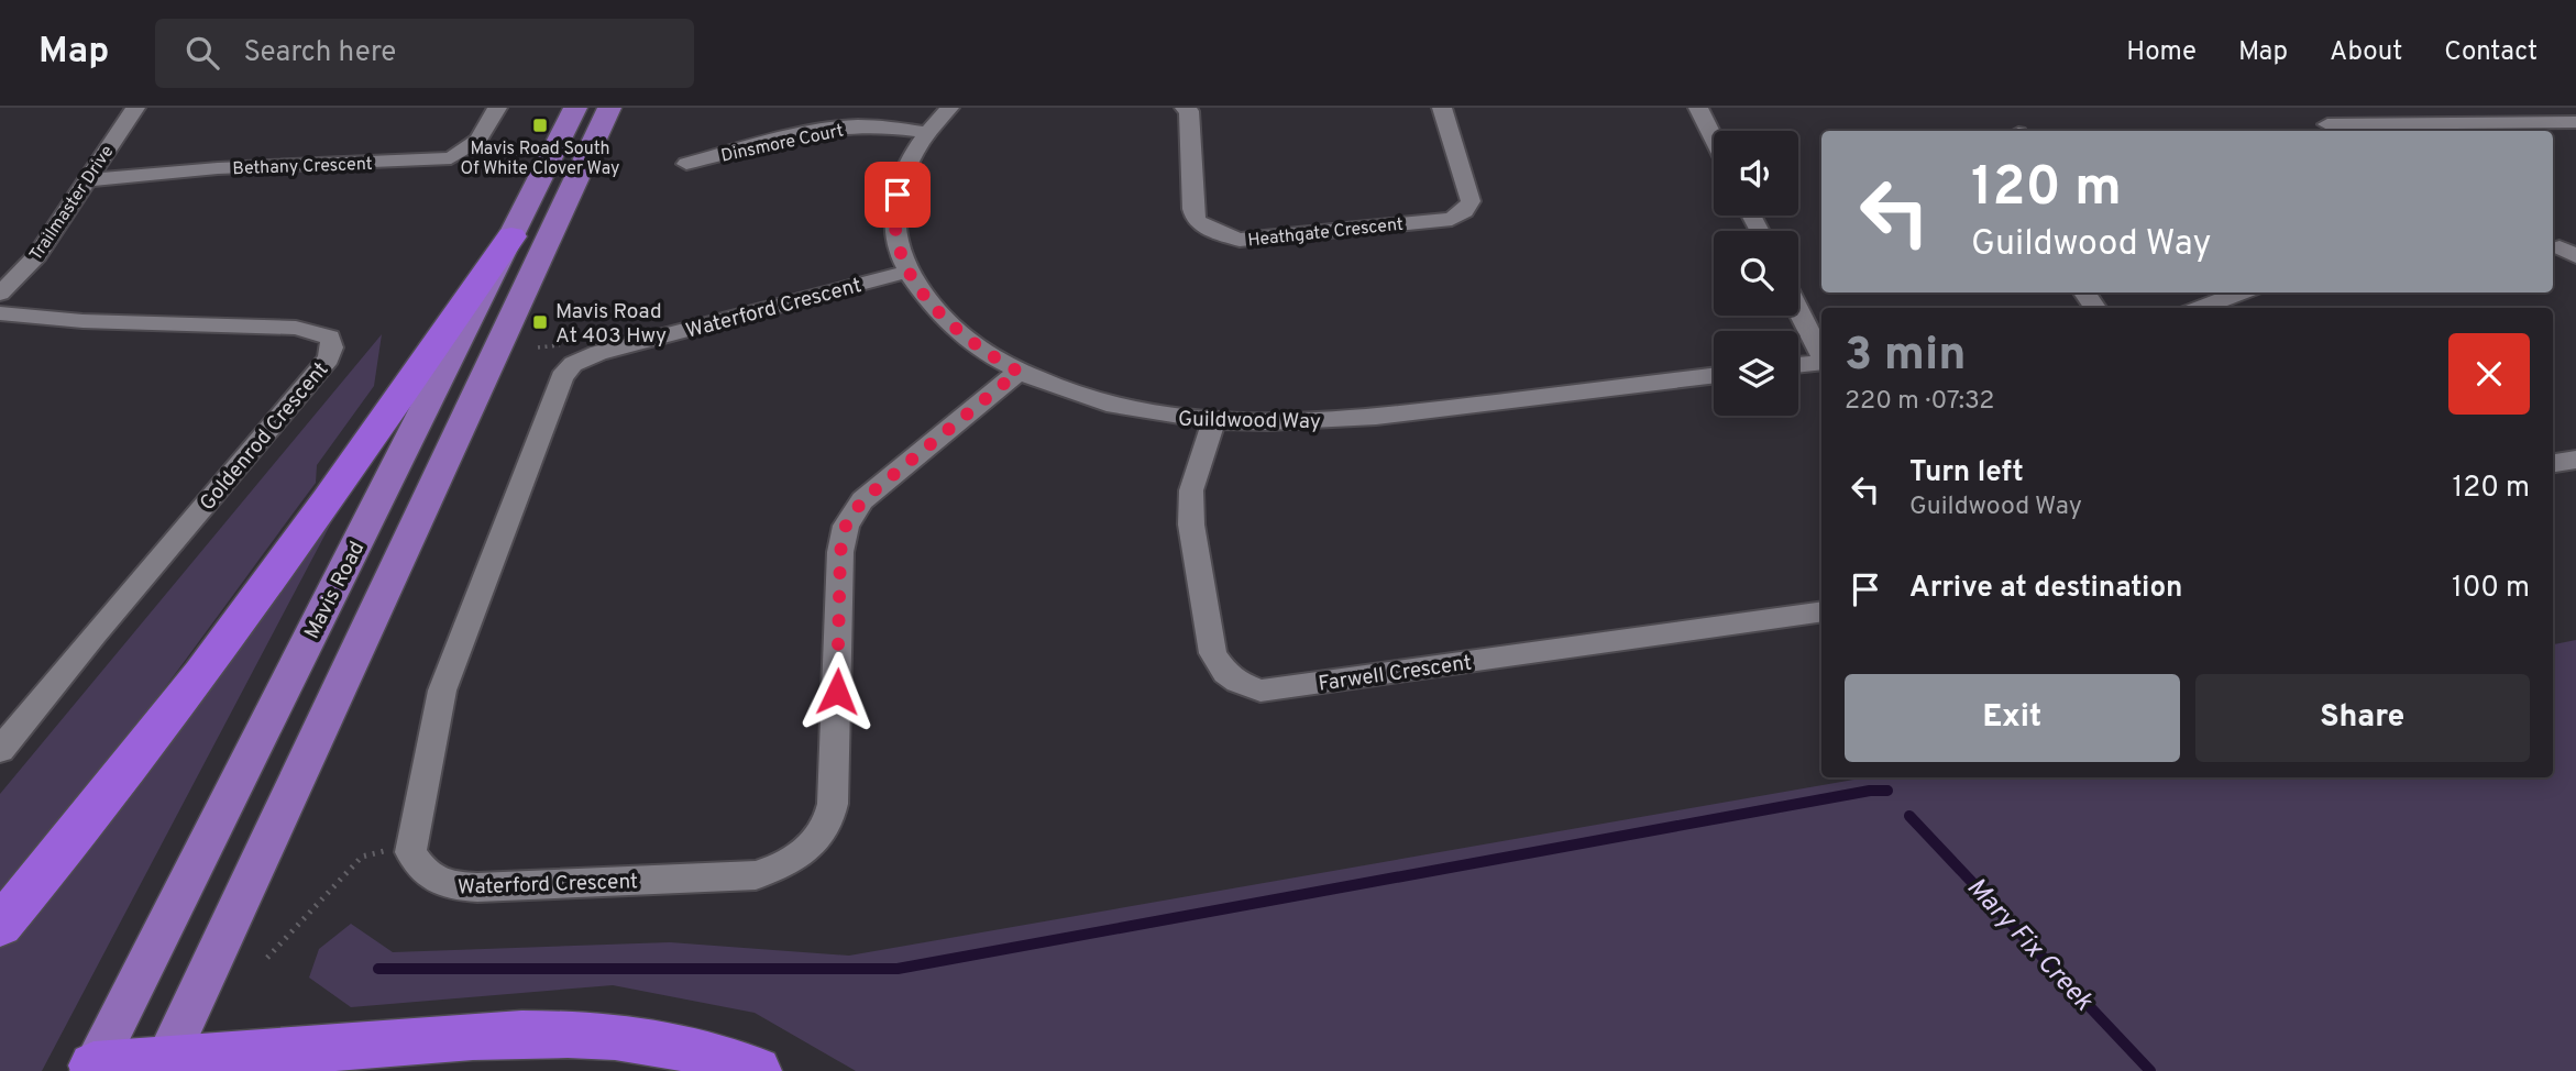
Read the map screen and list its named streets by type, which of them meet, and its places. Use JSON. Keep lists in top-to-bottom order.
{
  "streets": {
    "main road": ["Mavis Road"],
    "street": [
      "Dinsmore Court",
      "Bethany Crescent",
      "Trailmaster Drive",
      "Heathgate Crescent",
      "Waterford Crescent",
      "Guildwood Way",
      "Goldenrod Crescent",
      "Farwell Crescent"
    ]
  },
  "crossings": [
    ["Dinsmore Court", "Guildwood Way"],
    ["Bethany Crescent", "Trailmaster Drive"],
    ["Waterford Crescent", "Guildwood Way"],
    ["Guildwood Way", "Farwell Crescent"]
  ],
  "water": ["Mary Fix Creek"],
  "places": {
    "transit": ["Mavis Road South Of White Clover Way", "Mavis Road At 403 Hwy"]
  },
  "page": {
    "header": "Map",
    "search": "Search here",
    "nav": [
      "Home",
      "Map",
      "About",
      "Contact"
    ],
    "turn": ["120 m", "Guildwood Way"],
    "heading": ["3 min", "220 m · 07:32"],
    "list": [
      {
        "name": "Turn left",
        "note": "Guildwood Way",
        "value": "120 m"
      },
      {
        "name": "Arrive at destination",
        "value": "100 m"
      }
    ],
    "buttons": ["Exit", "Share"]
  }
}
